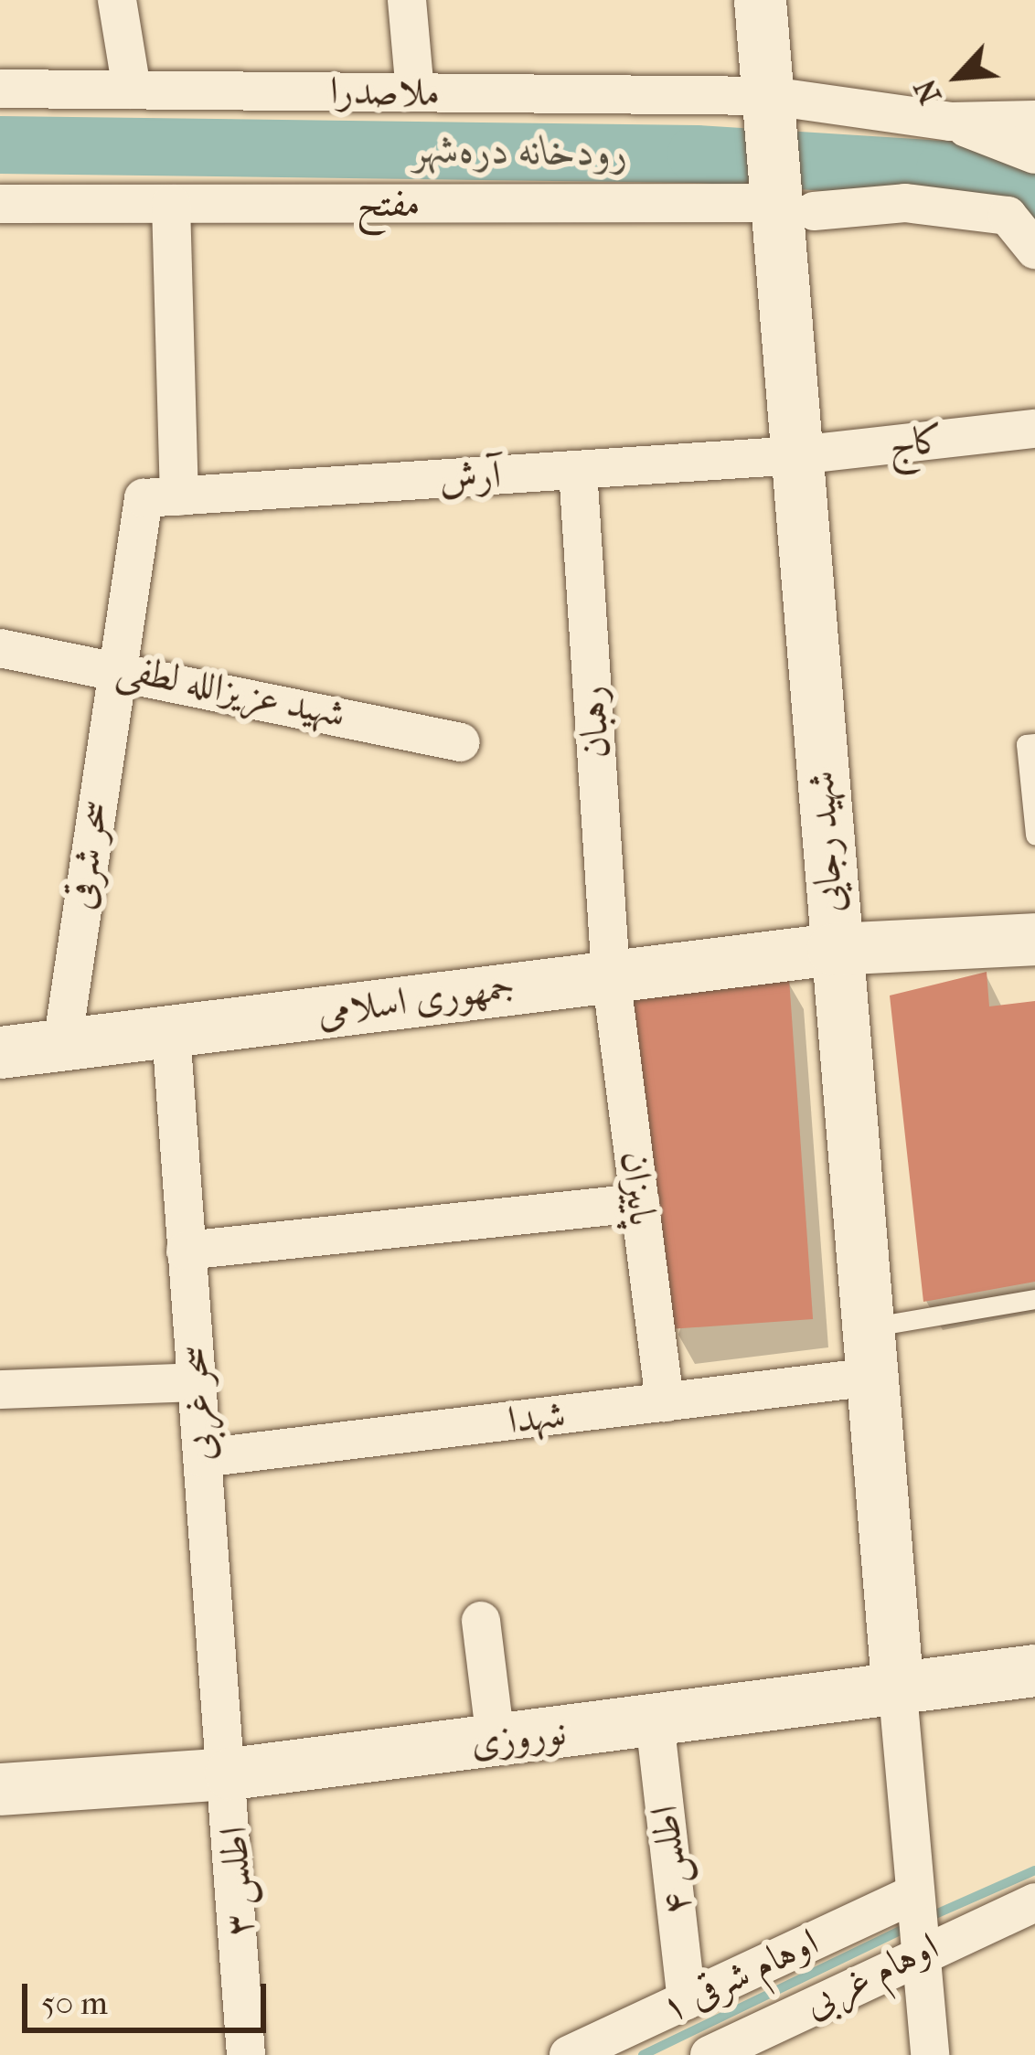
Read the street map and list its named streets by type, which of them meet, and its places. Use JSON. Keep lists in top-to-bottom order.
{
  "streets": {
    "main road": ["شهید رجایی", "جمهوری اسلامی", "نوروزی"],
    "street": [
      "ملاصدرا",
      "مفتح",
      "کاج",
      "آرش",
      "شهید عزیزالله لطفی",
      "رهبان",
      "سحر شرقی",
      "پاییزان",
      "سحر غربی",
      "شهدا",
      "اطلس ۴",
      "اطلس ۳",
      "۱ اوهام شرقی",
      "اوهام غربی"
    ]
  },
  "crossings": [
    ["ملاصدرا", "شهید رجایی"],
    ["مفتح", "شهید رجایی"],
    ["مفتح", "سحر شرقی"],
    ["کاج", "آرش"],
    ["کاج", "شهید رجایی"],
    ["آرش", "رهبان"],
    ["آرش", "شهید رجایی"],
    ["آرش", "سحر شرقی"],
    ["شهید عزیزالله لطفی", "سحر شرقی"],
    ["رهبان", "جمهوری اسلامی"],
    ["رهبان", "پاییزان"],
    ["شهید رجایی", "جمهوری اسلامی"],
    ["شهید رجایی", "شهدا"],
    ["شهید رجایی", "نوروزی"],
    ["سحر شرقی", "جمهوری اسلامی"],
    ["جمهوری اسلامی", "پاییزان"],
    ["جمهوری اسلامی", "سحر غربی"],
    ["پاییزان", "شهدا"],
    ["سحر غربی", "شهدا"],
    ["سحر غربی", "نوروزی"],
    ["سحر غربی", "اطلس ۳"],
    ["نوروزی", "اطلس ۴"],
    ["نوروزی", "اطلس ۳"],
    ["اطلس ۴", "۱ اوهام شرقی"]
  ],
  "water": ["رودخانه دره‌شهر"],
  "scale_bar": "50 m",
  "north": "bottom left"
}
